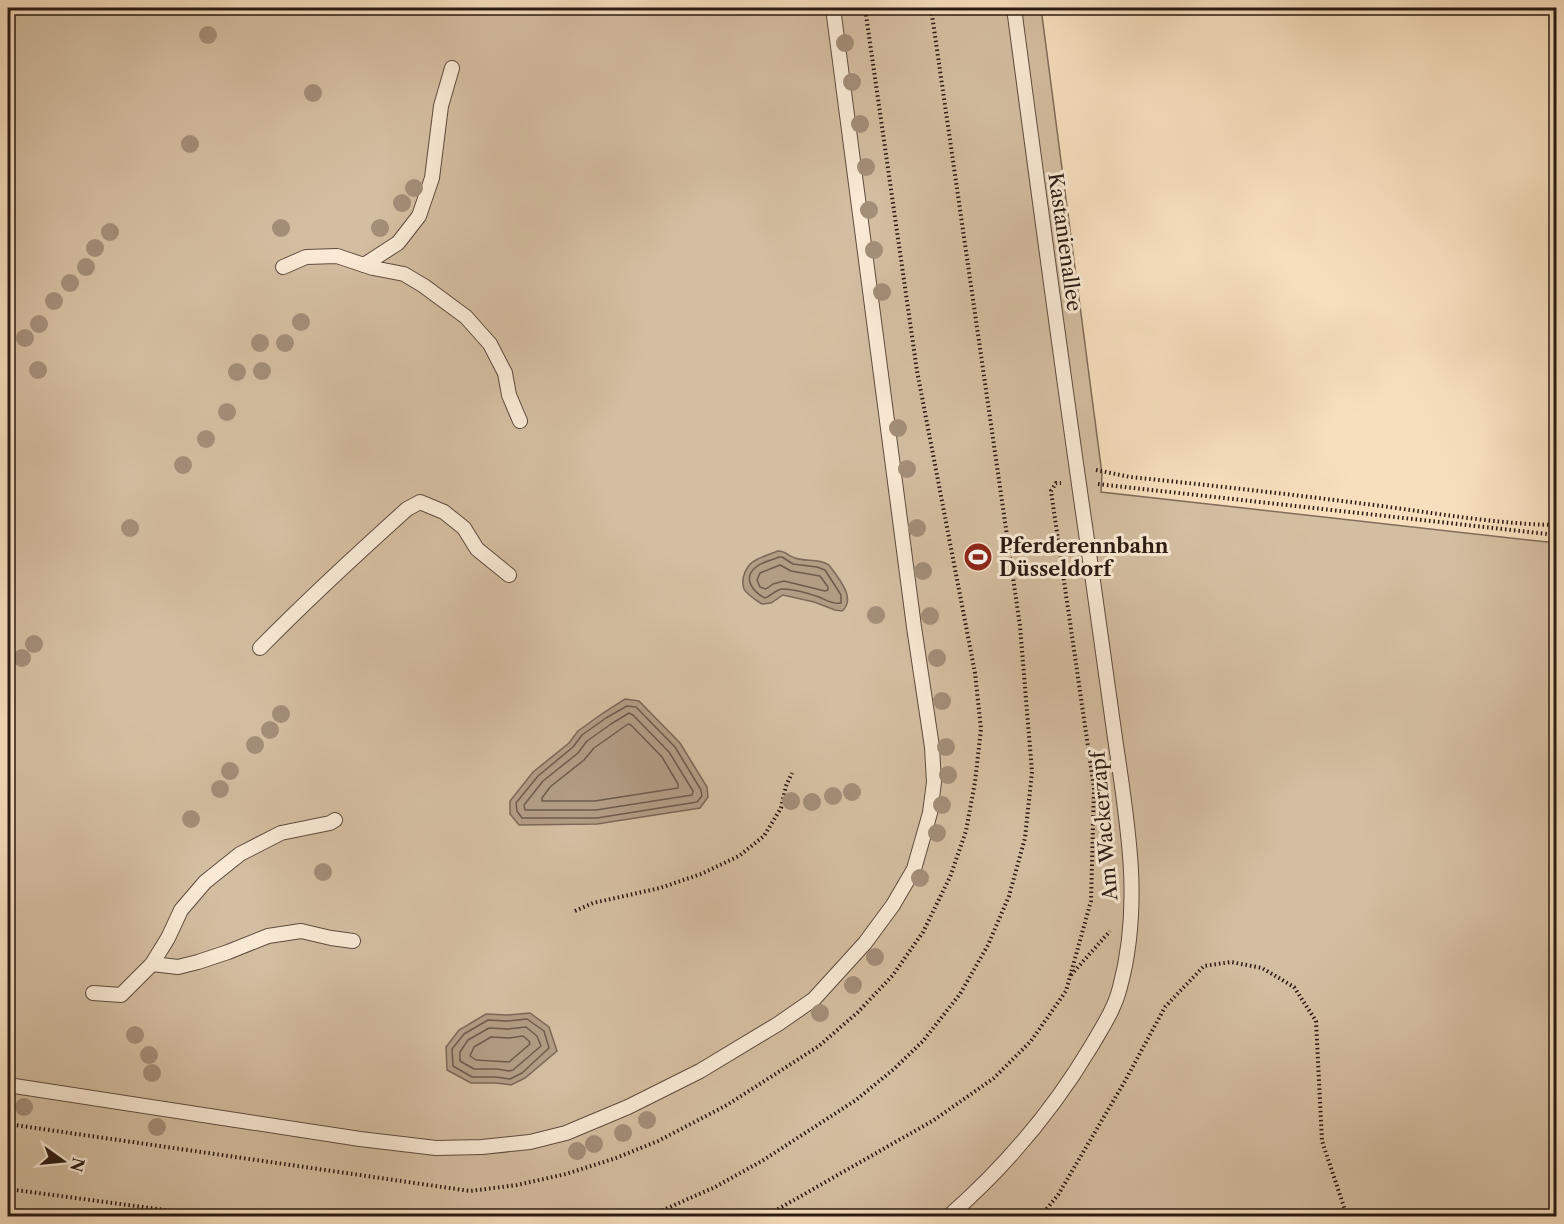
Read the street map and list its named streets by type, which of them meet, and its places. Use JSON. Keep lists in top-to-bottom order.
{
  "streets": {
    "lane": ["Kastanienallee", "Am Wackerzapf"]
  },
  "crossings": [
    ["Kastanienallee", "Am Wackerzapf"]
  ],
  "places": {
    "sports": ["Pferderennbahn Düsseldorf"]
  },
  "north": "right"
}
